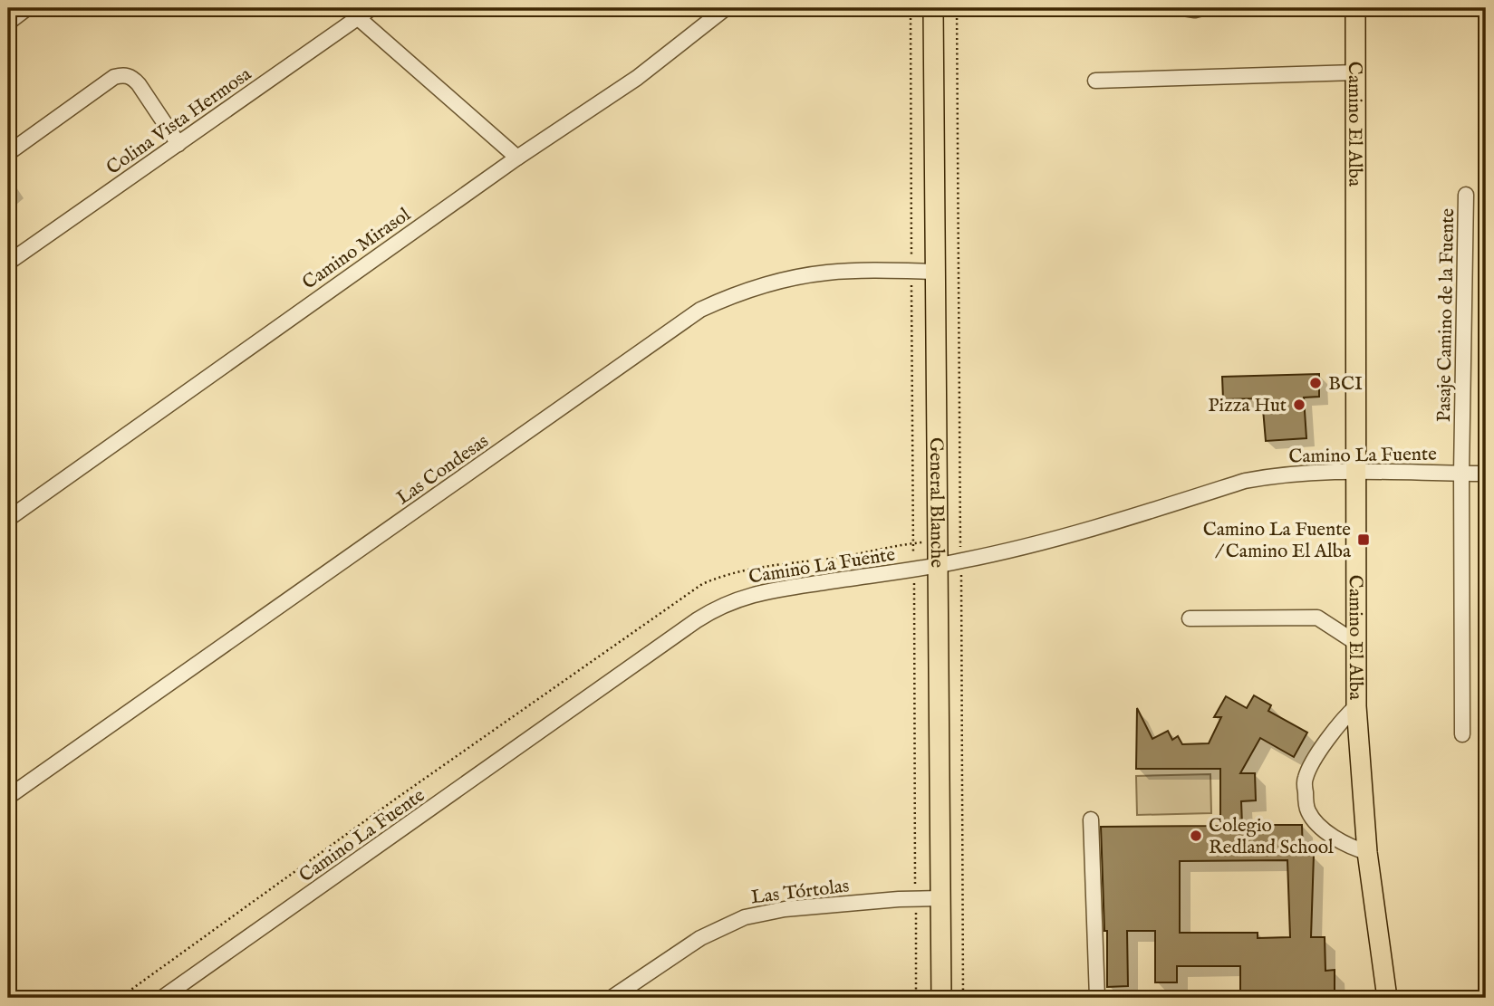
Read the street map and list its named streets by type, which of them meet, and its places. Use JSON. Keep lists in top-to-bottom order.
{
  "streets": {
    "main road": ["Camino El Alba", "General Blanche"],
    "street": [
      "Colina Vista Hermosa",
      "Camino Mirasol",
      "Pasaje Camino de la Fuente",
      "Camino La Fuente",
      "Las Condesas",
      "Las Tórtolas"
    ]
  },
  "crossings": [
    ["Camino El Alba", "Camino La Fuente"],
    ["Pasaje Camino de la Fuente", "Camino La Fuente"],
    ["Camino La Fuente", "General Blanche"],
    ["Las Condesas", "General Blanche"],
    ["General Blanche", "Las Tórtolas"]
  ],
  "places": {
    "other": ["BCI", "Pizza Hut", "Colegio Redland School"],
    "transit": ["Camino La Fuente / Camino El Alba"]
  }
}
